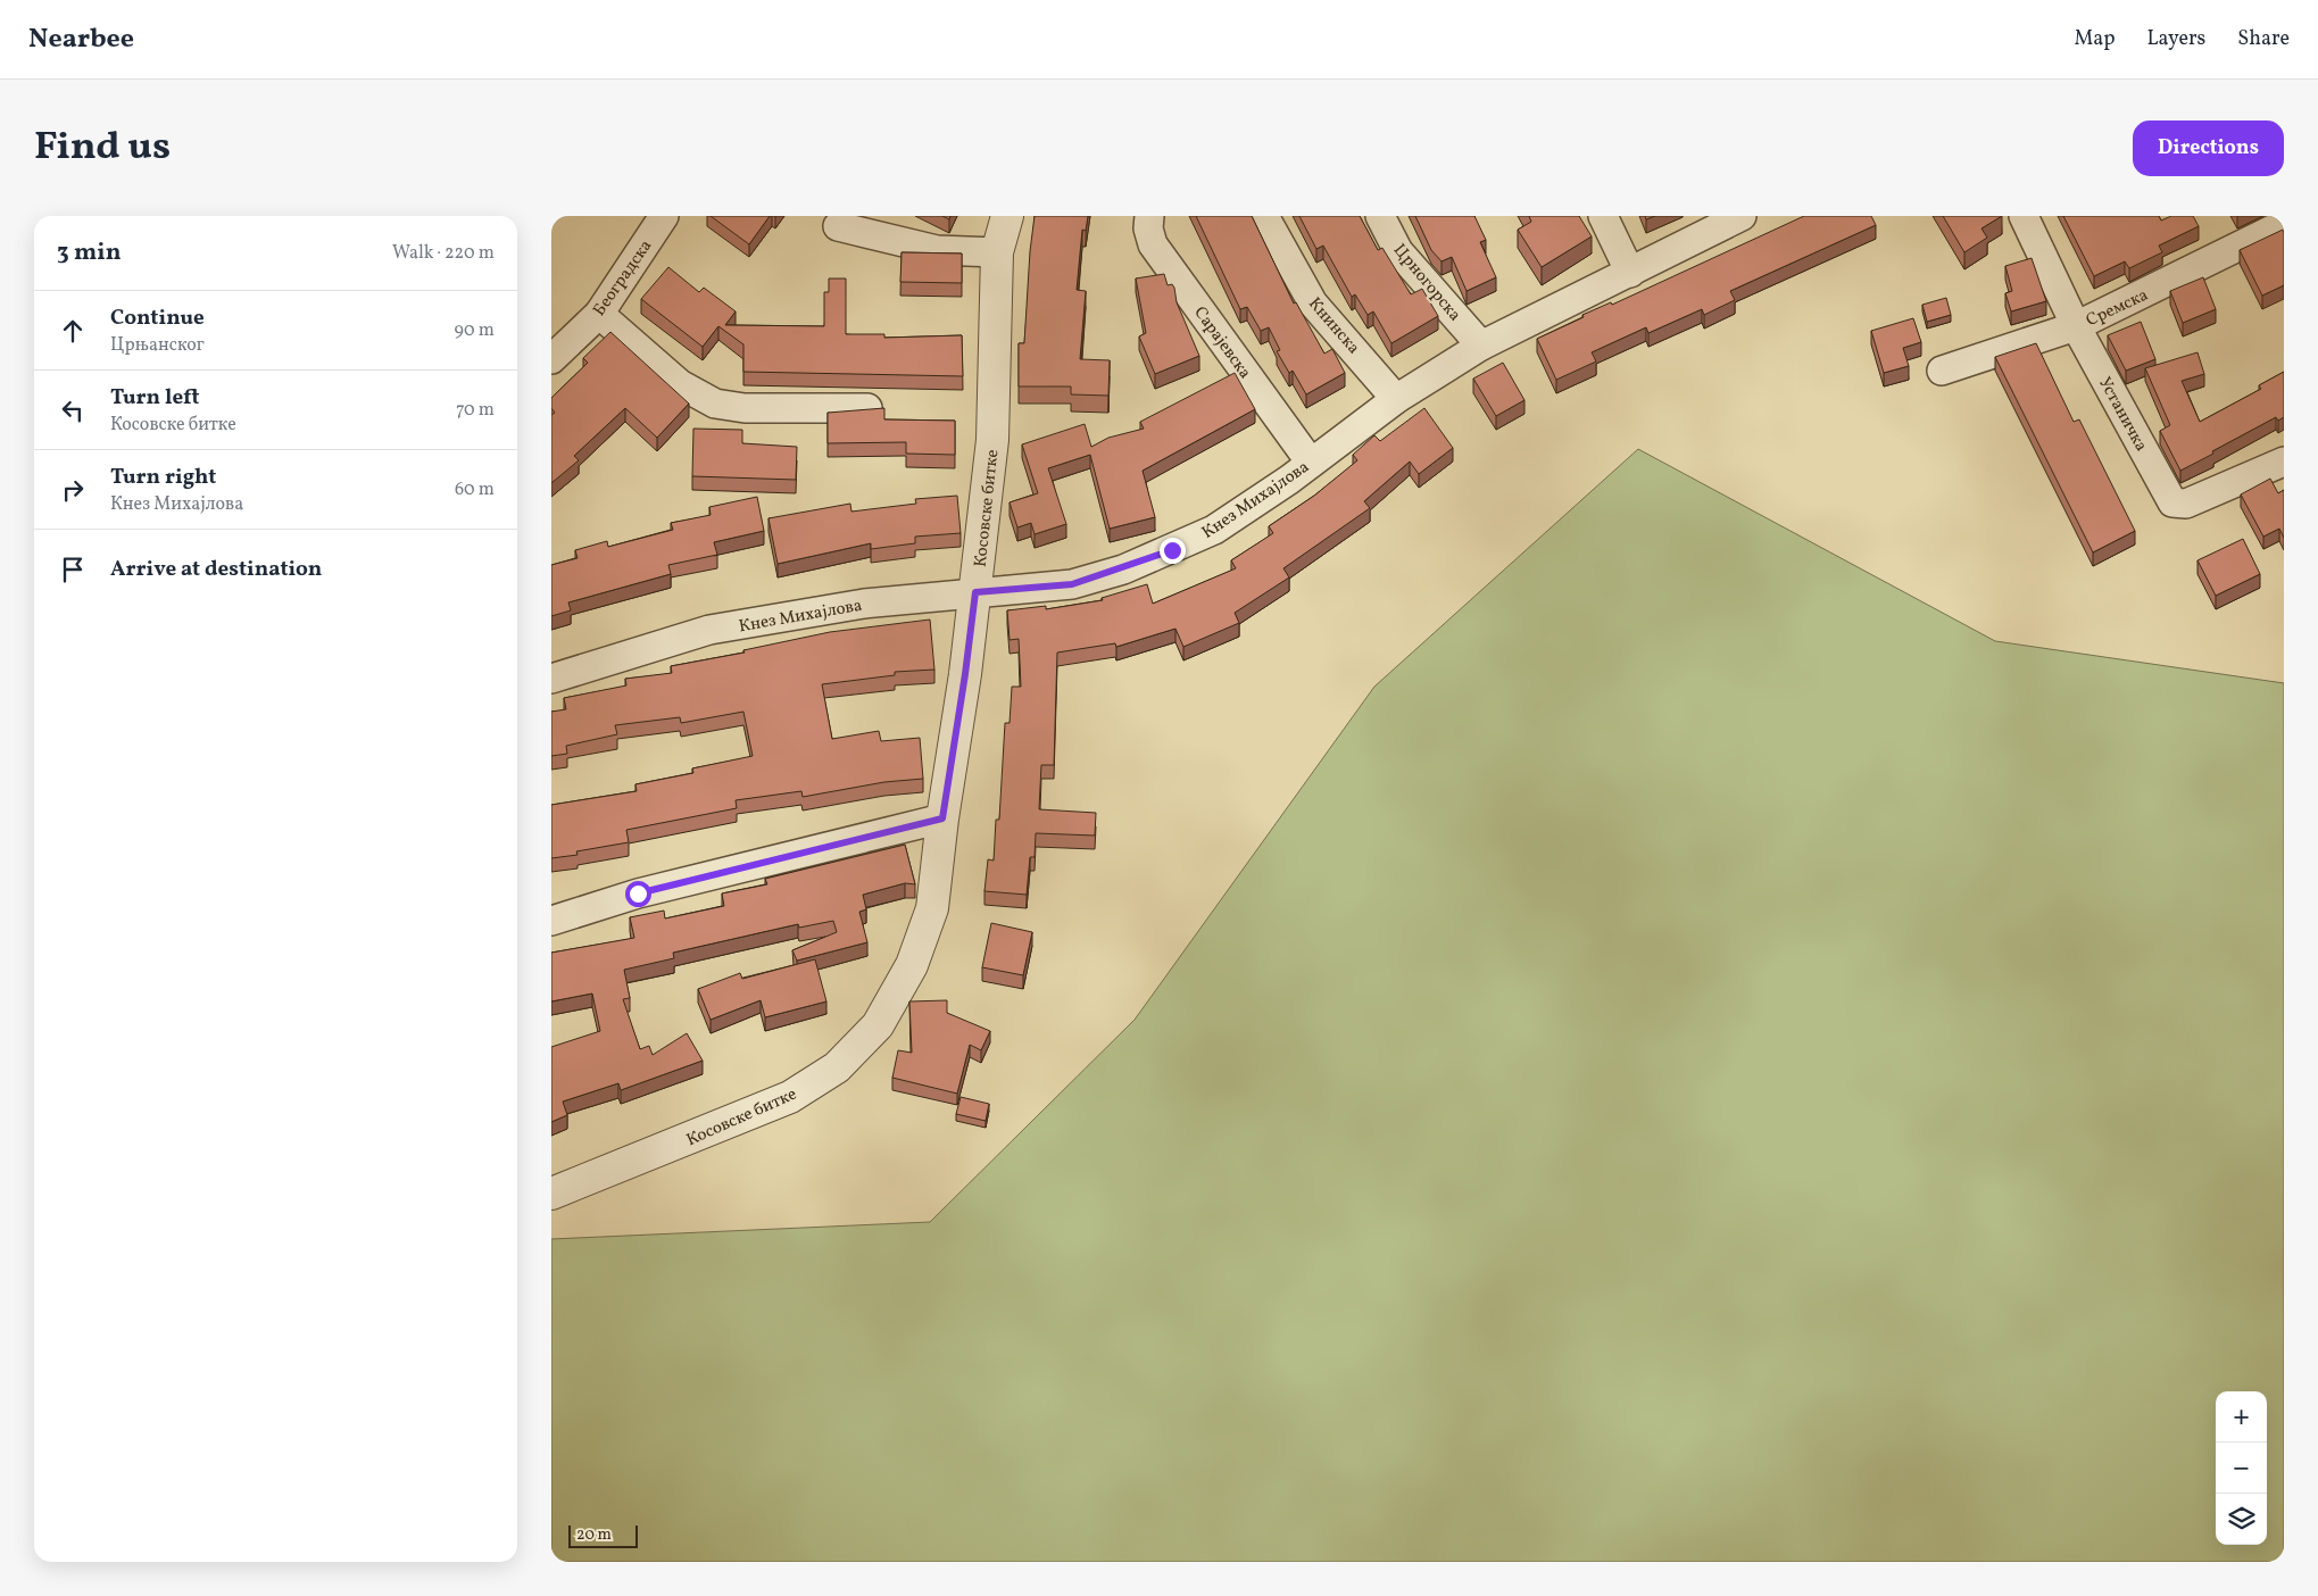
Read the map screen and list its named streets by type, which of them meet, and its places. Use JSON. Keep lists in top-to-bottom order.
{
  "streets": {
    "street": [
      "Београдска",
      "Црногорска",
      "Сремска",
      "Книнска",
      "Сарајевска",
      "Устаничка",
      "Кнез Михајлова",
      "Косовске битке"
    ]
  },
  "crossings": [
    ["Црногорска", "Кнез Михајлова"],
    ["Сремска", "Устаничка"],
    ["Книнска", "Кнез Михајлова"],
    ["Сарајевска", "Кнез Михајлова"],
    ["Кнез Михајлова", "Косовске битке"]
  ],
  "scale_bar": "20 m",
  "page": {
    "header": "Nearbee",
    "nav": ["Map", "Layers", "Share"],
    "title": "Find us",
    "buttons": "Directions",
    "heading": ["3 min", "Walk · 220 m"],
    "list": [
      ["Continue", "Црњанског", "90 m"],
      ["Turn left", "Косовске битке", "70 m"],
      ["Turn right", "Кнез Михајлова", "60 m"],
      "Arrive at destination"
    ],
    "map_buttons": ["+", "−"],
    "scale": "20 m"
  }
}
